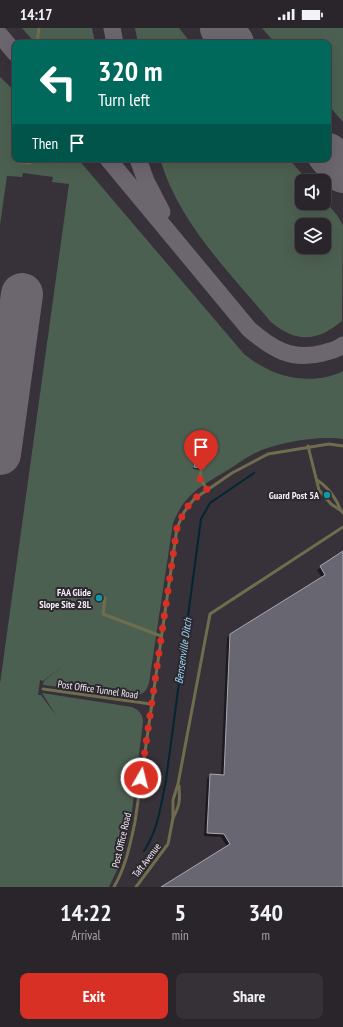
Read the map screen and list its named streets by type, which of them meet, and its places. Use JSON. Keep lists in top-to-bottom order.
{
  "streets": {
    "lane": ["Post Office Tunnel Road", "Post Office Road", "Taft Avenue"]
  },
  "crossings": [
    ["Post Office Tunnel Road", "Post Office Road"]
  ],
  "water": ["Bensenville Ditch"],
  "places": ["Guard Post 5A", "FAA Glide Slope Site 28L"],
  "page": {
    "status": "14:17",
    "turn": ["320 m", "Turn left"],
    "then": "Then",
    "eta": [
      "14:22",
      "Arrival",
      "5",
      "min",
      "340",
      "m"
    ],
    "buttons": ["Exit", "Share"]
  }
}
